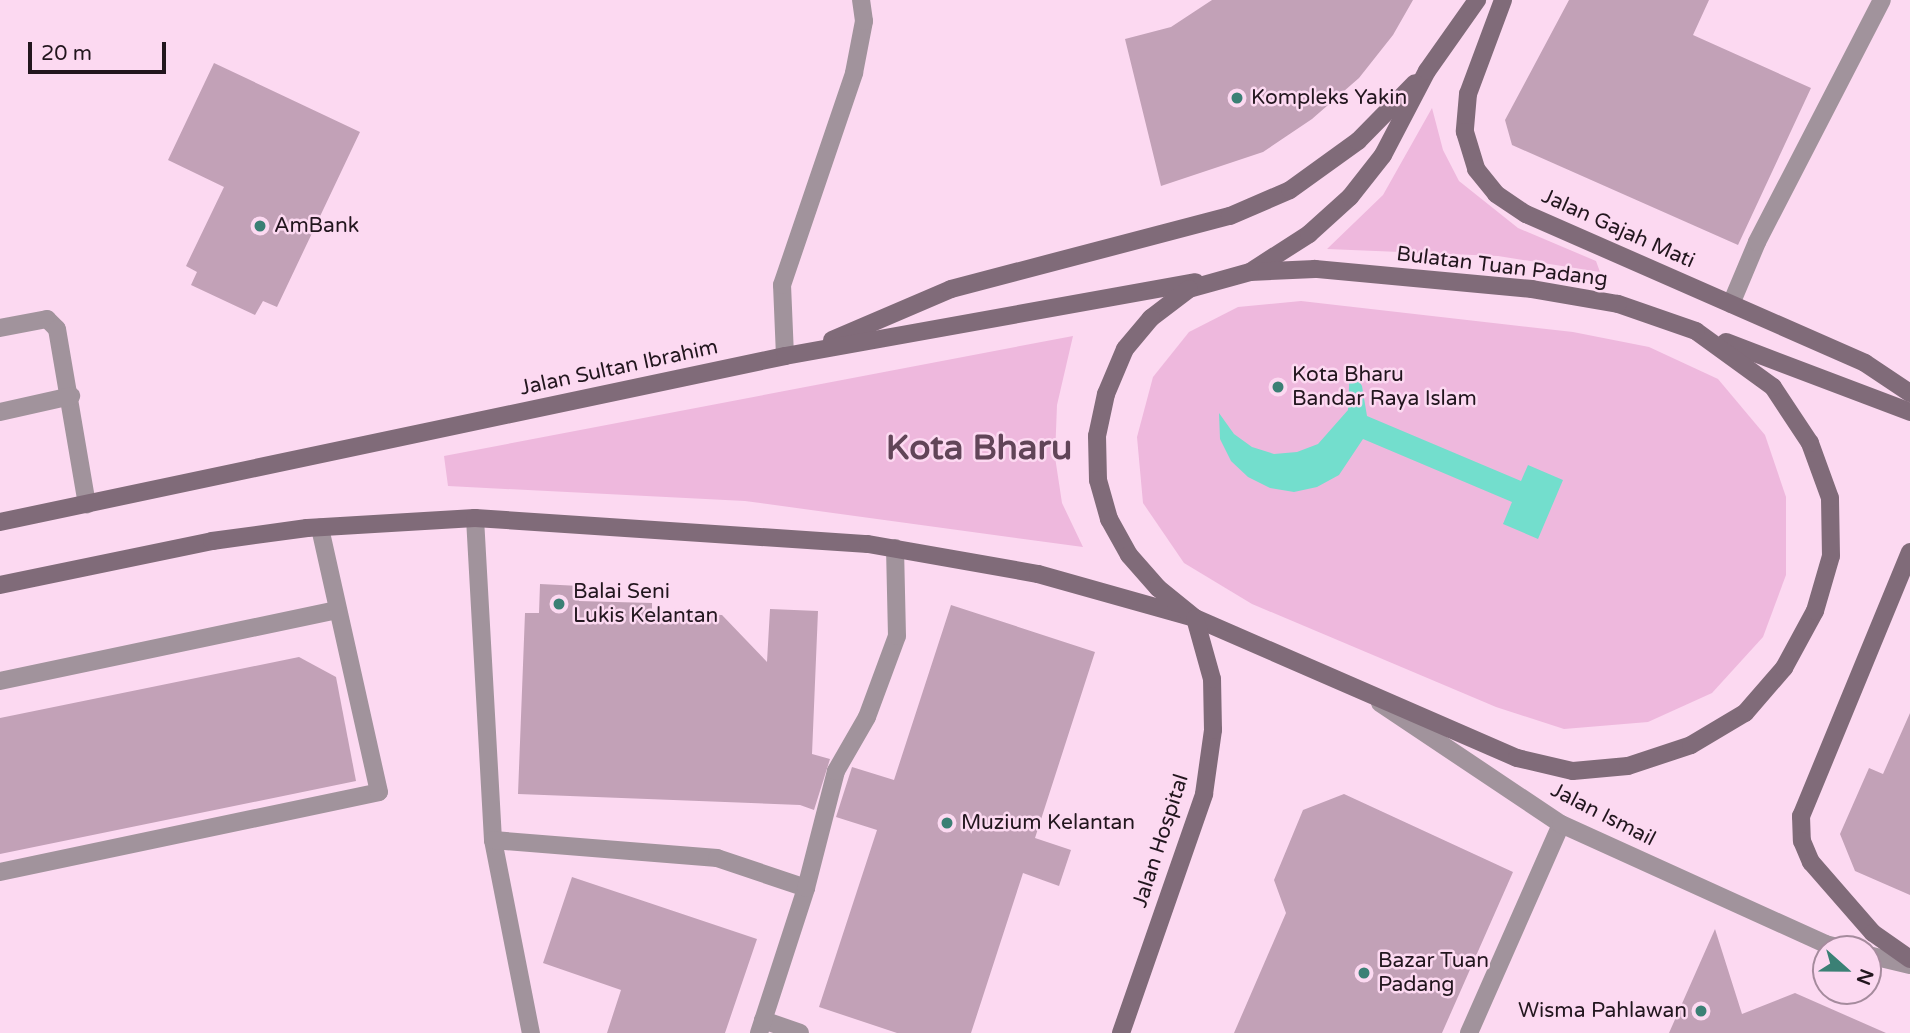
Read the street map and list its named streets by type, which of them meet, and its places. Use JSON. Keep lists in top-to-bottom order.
{
  "streets": {
    "main road": [
      "Jalan Gajah Mati",
      "Bulatan Tuan Padang",
      "Jalan Sultan Ibrahim",
      "Jalan Hospital"
    ],
    "street": ["Jalan Ismail"]
  },
  "crossings": [
    ["Bulatan Tuan Padang", "Jalan Sultan Ibrahim"],
    ["Bulatan Tuan Padang", "Jalan Ismail"],
    ["Bulatan Tuan Padang", "Jalan Hospital"]
  ],
  "districts": ["Kota Bharu"],
  "places": [
    "Kompleks Yakin",
    "AmBank",
    "Kota Bharu Bandar Raya Islam",
    "Balai Seni Lukis Kelantan",
    "Muzium Kelantan",
    "Bazar Tuan Padang",
    "Wisma Pahlawan"
  ],
  "scale_bar": "20 m",
  "north": "right"
}
